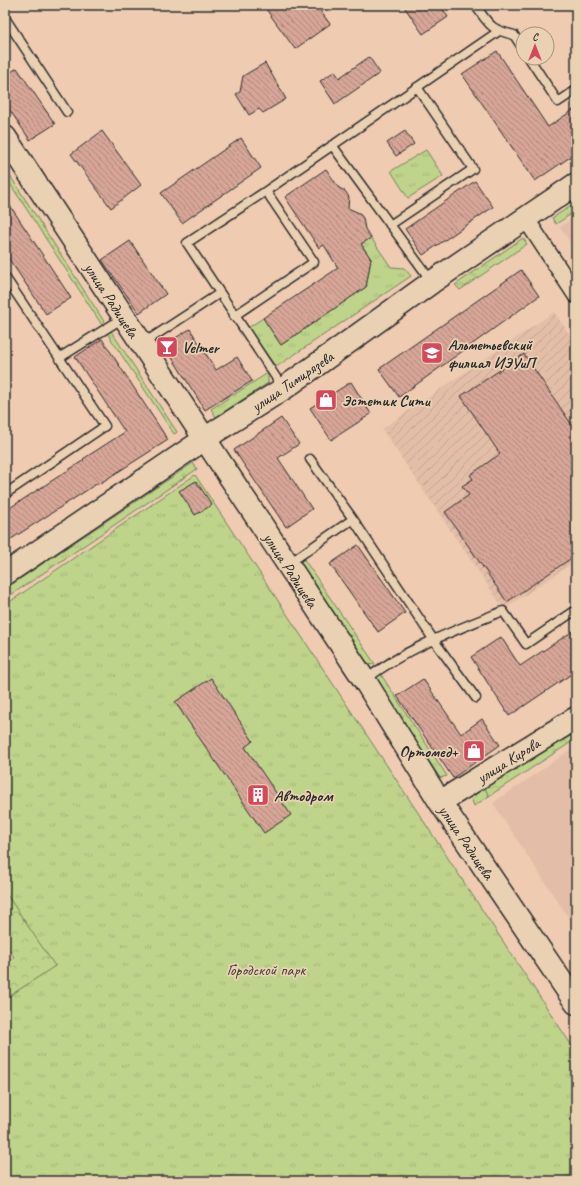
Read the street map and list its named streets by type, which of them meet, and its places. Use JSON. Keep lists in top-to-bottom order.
{
  "streets": {
    "street": ["улица Радищева", "улица Тимирязева", "улица Кирова"]
  },
  "crossings": [
    ["улица Радищева", "улица Тимирязева"],
    ["улица Радищева", "улица Кирова"]
  ],
  "parks": ["Городской парк"],
  "places": {
    "bar": ["Velmer"],
    "school or university": ["Альметьевский филиал ИЭУиП"],
    "shop": ["Эстетик Сити", "Ортомед+"],
    "building": ["Автодром"]
  },
  "north": "top"
}
